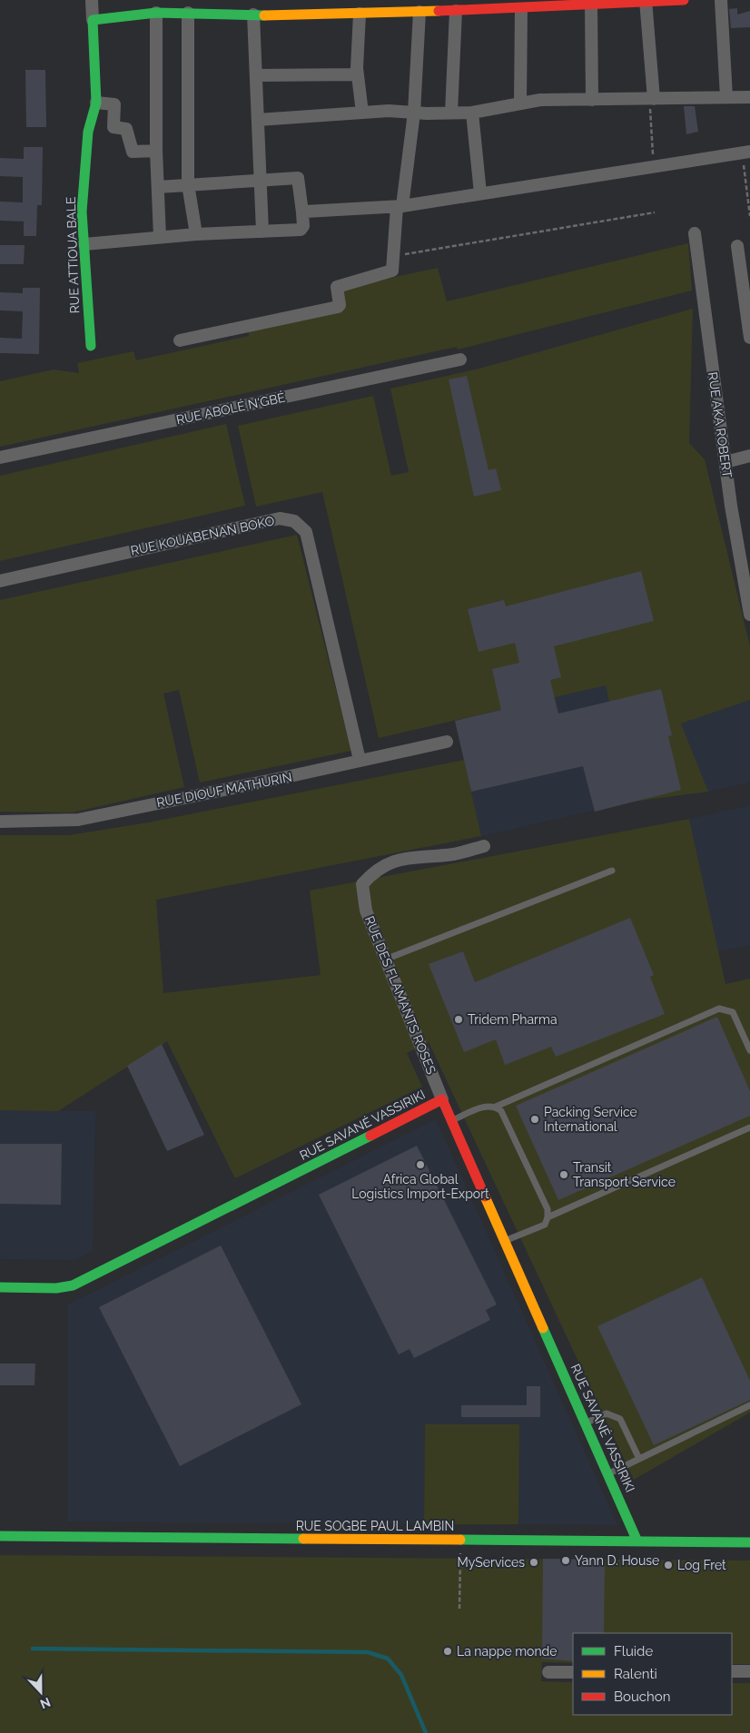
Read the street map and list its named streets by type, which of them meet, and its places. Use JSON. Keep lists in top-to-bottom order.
{
  "streets": {
    "street": [
      "RUE ATTIOUA BALE",
      "RUE ABOLÉ N'GBÉ",
      "RUE AKA ROBERT",
      "RUE KOUABENAN BOKO",
      "RUE DIOUF MATHURIN",
      "RUE DES FLAMANTS ROSES",
      "RUE SAVANÉ VASSIRIKI",
      "RUE SOGBE PAUL LAMBIN"
    ]
  },
  "crossings": [
    ["RUE KOUABENAN BOKO", "RUE DIOUF MATHURIN"],
    ["RUE DES FLAMANTS ROSES", "RUE SAVANÉ VASSIRIKI"],
    ["RUE SAVANÉ VASSIRIKI", "RUE SOGBE PAUL LAMBIN"]
  ],
  "places": [
    "Tridem Pharma",
    "Packing Service International",
    "Africa Global Logistics Import-Export",
    "Transit Transport Service",
    "Yann D. House",
    "MyServices",
    "Log Fret",
    "La nappe monde"
  ],
  "legend": ["Fluide", "Ralenti", "Bouchon"],
  "north": "bottom"
}
